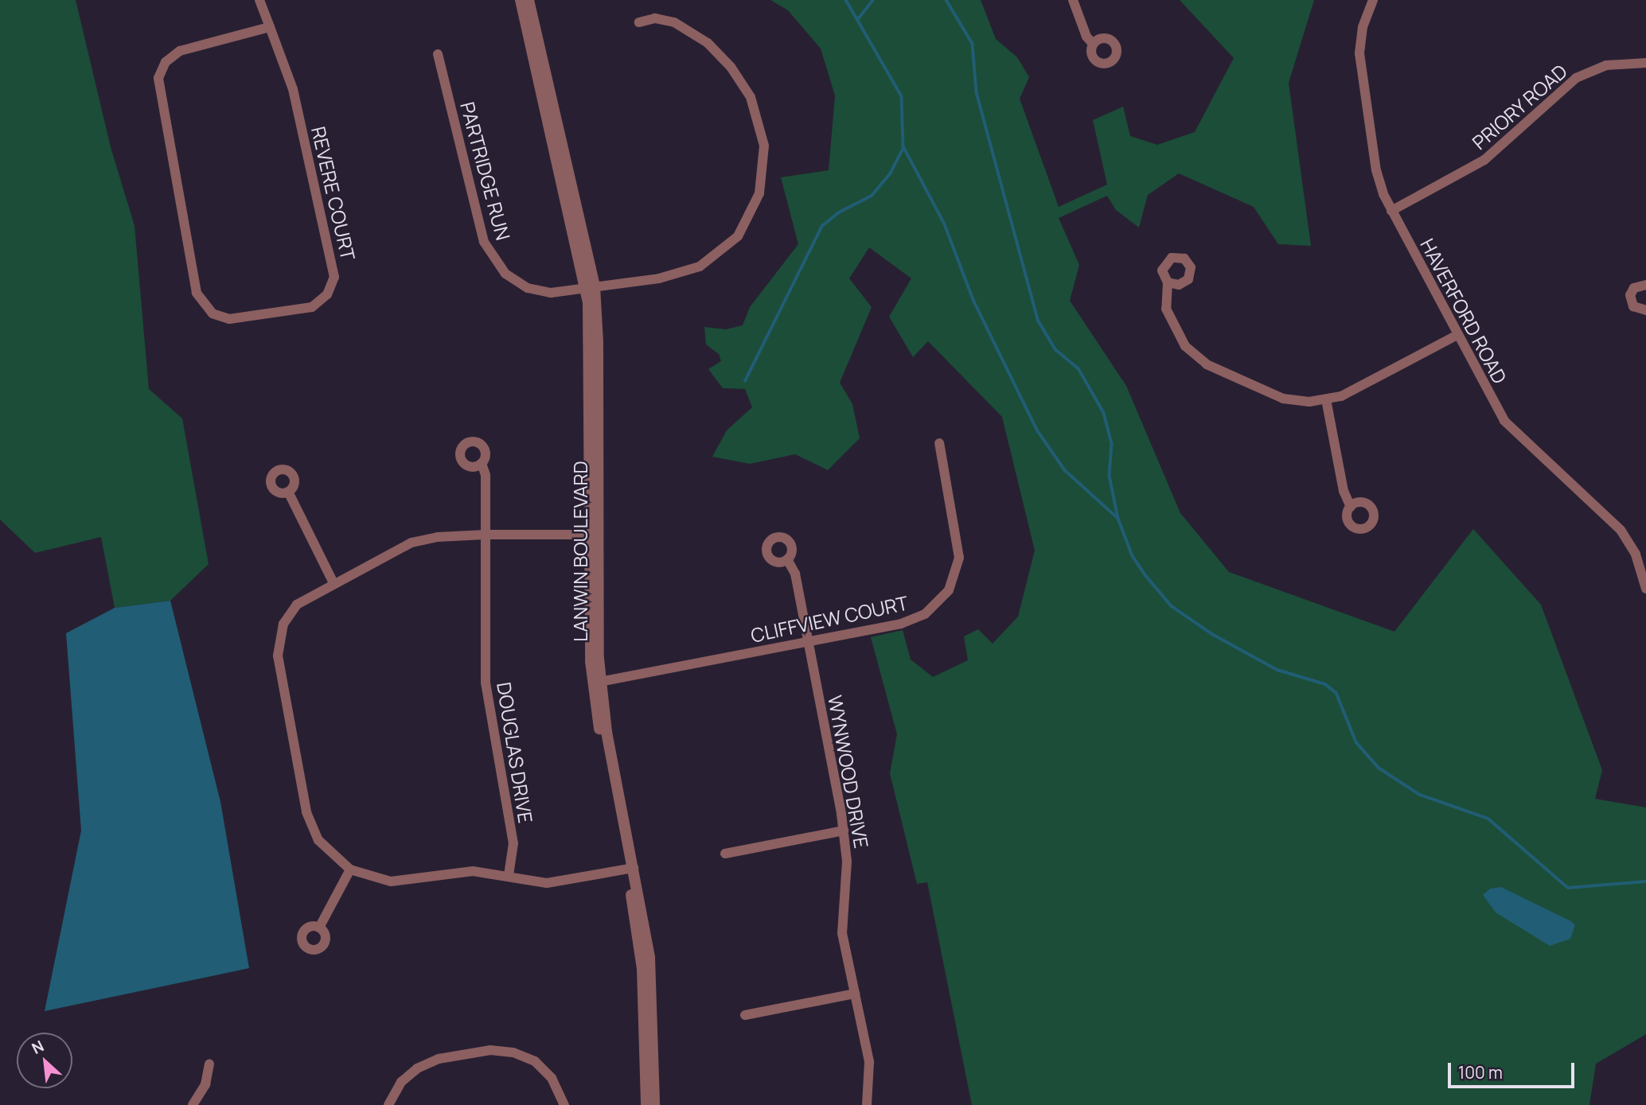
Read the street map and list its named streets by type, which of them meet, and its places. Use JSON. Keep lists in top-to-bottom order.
{
  "streets": {
    "street": [
      "PRIORY ROAD",
      "PARTRIDGE RUN",
      "REVERE COURT",
      "HAVERFORD ROAD",
      "LANWIN BOULEVARD",
      "CLIFFVIEW COURT",
      "DOUGLAS DRIVE",
      "WYNWOOD DRIVE"
    ]
  },
  "crossings": [
    ["PRIORY ROAD", "HAVERFORD ROAD"],
    ["PARTRIDGE RUN", "LANWIN BOULEVARD"],
    ["LANWIN BOULEVARD", "CLIFFVIEW COURT"],
    ["CLIFFVIEW COURT", "WYNWOOD DRIVE"]
  ],
  "scale_bar": "100 m",
  "north": "top left"
}
